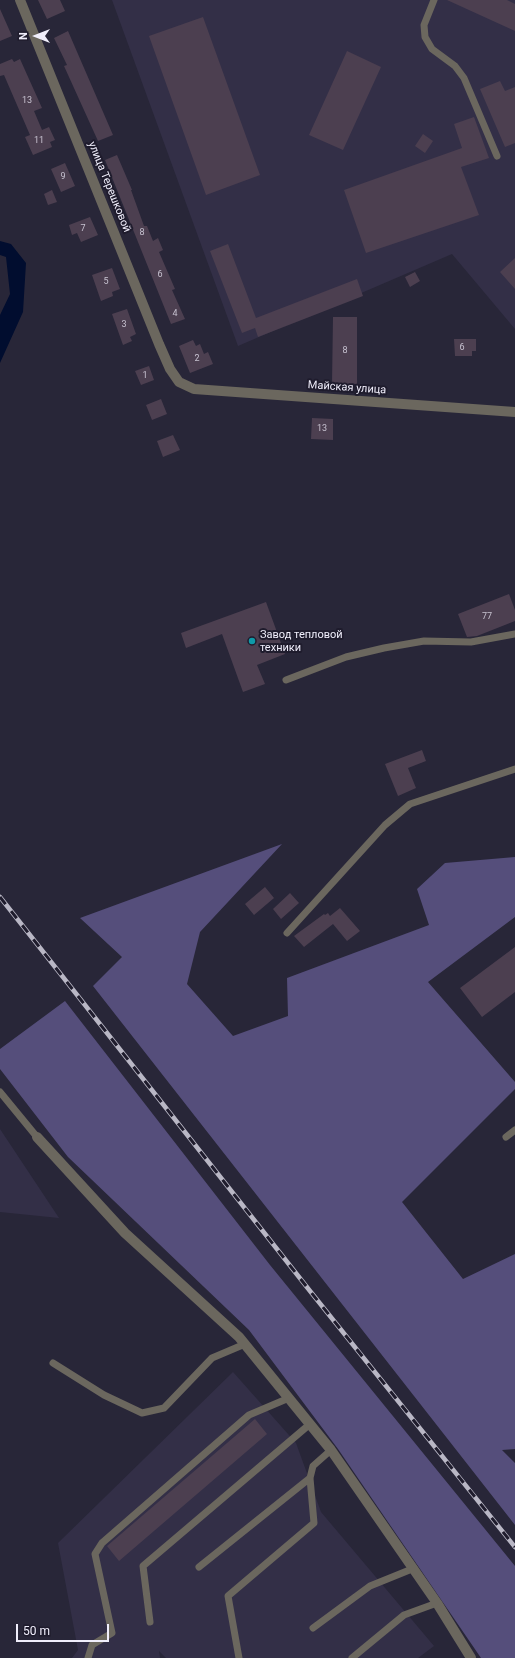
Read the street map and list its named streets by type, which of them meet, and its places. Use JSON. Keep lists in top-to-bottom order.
{
  "streets": {
    "street": ["улица Терешковой", "Майская улица"]
  },
  "crossings": [
    ["улица Терешковой", "Майская улица"]
  ],
  "places": ["Завод тепловой техники"],
  "house_numbers": [
    "13",
    "11",
    "9",
    "7",
    "8",
    "6",
    "5",
    "4",
    "3",
    "6",
    "8",
    "2",
    "1",
    "13",
    "77"
  ],
  "scale_bar": "50 m",
  "north": "left"
}
